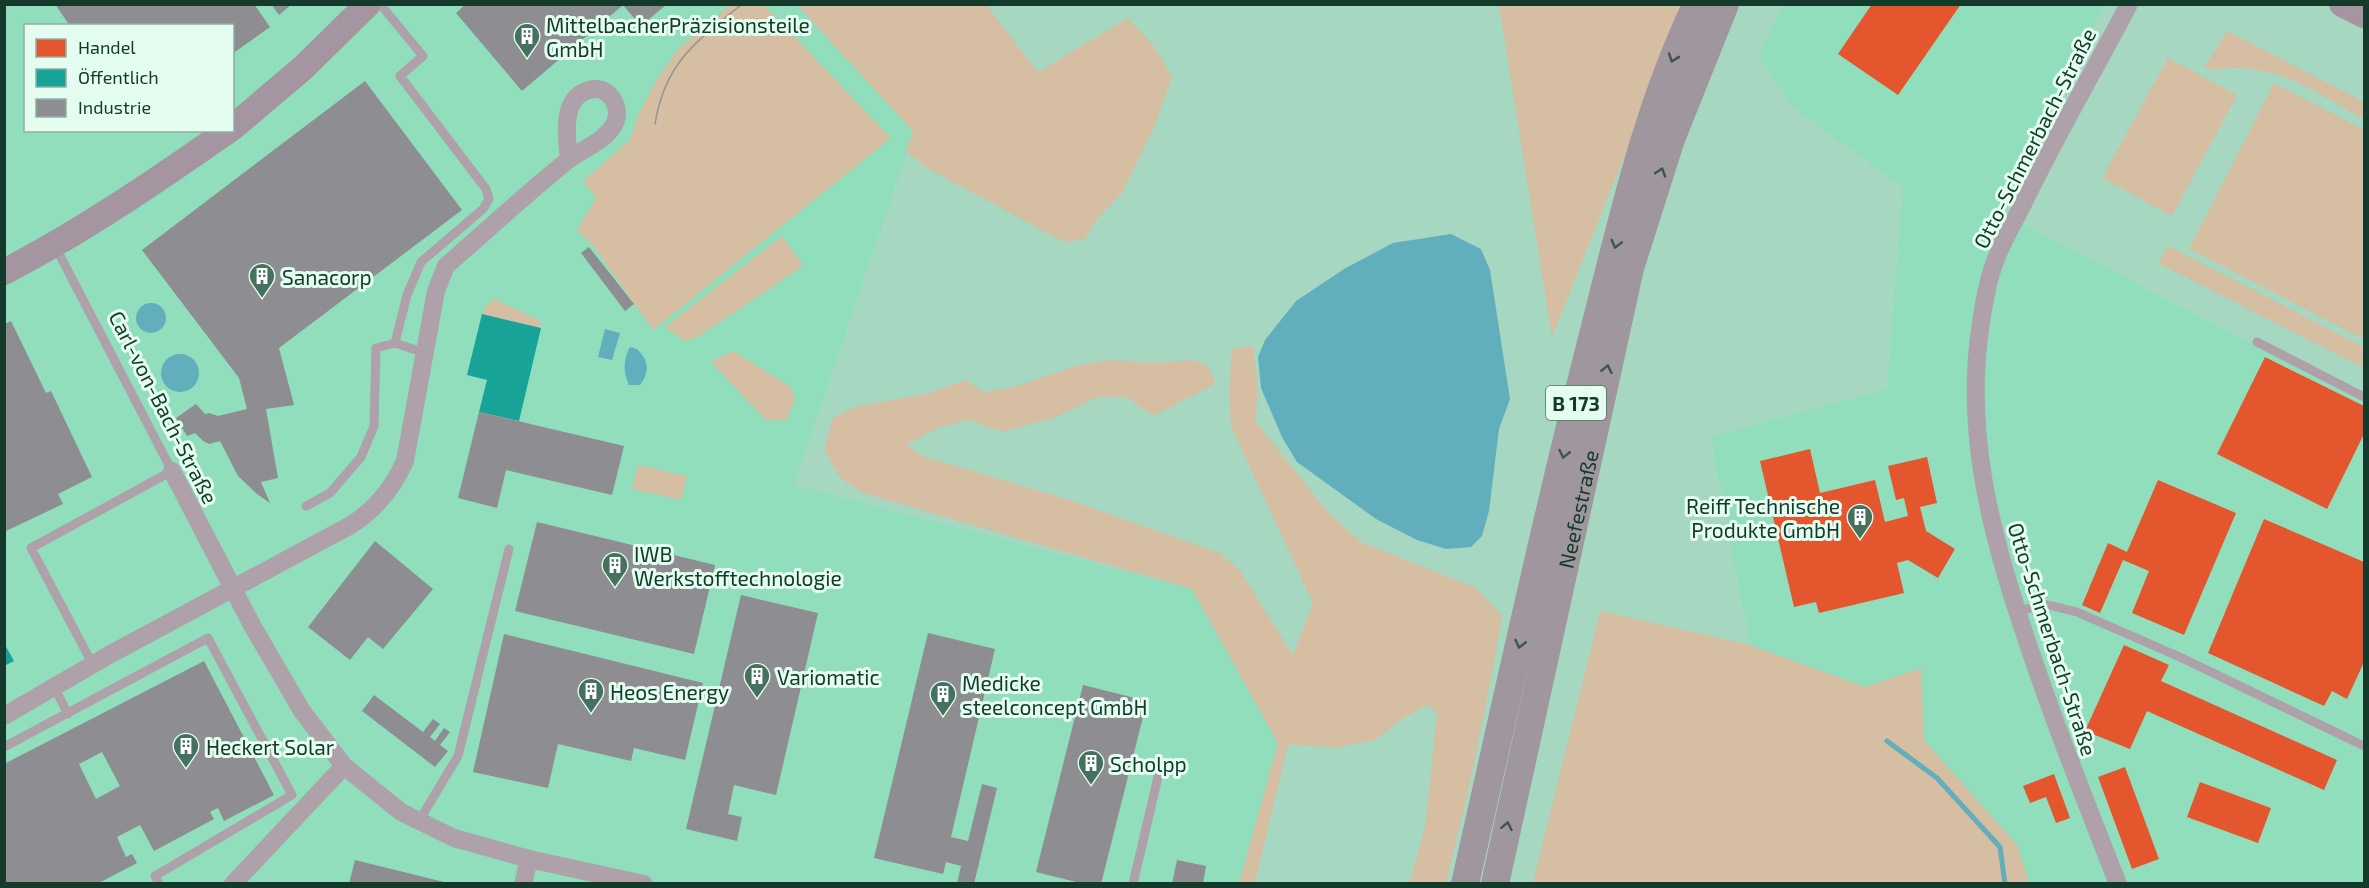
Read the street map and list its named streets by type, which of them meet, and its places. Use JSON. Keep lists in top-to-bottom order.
{
  "streets": {
    "main road": ["B 173", "Neefestraße"],
    "street": ["Otto-Schmerbach-Straße", "Carl-von-Bach-Straße"]
  },
  "places": {
    "building": [
      "MittelbacherPräzisionsteile GmbH",
      "Sanacorp",
      "Reiff Technische Produkte GmbH",
      "IWB Werkstofftechnologie",
      "Variomatic",
      "Heos Energy",
      "Medicke steelconcept GmbH",
      "Heckert Solar",
      "Scholpp"
    ]
  },
  "legend": ["Handel", "Öffentlich", "Industrie"]
}
